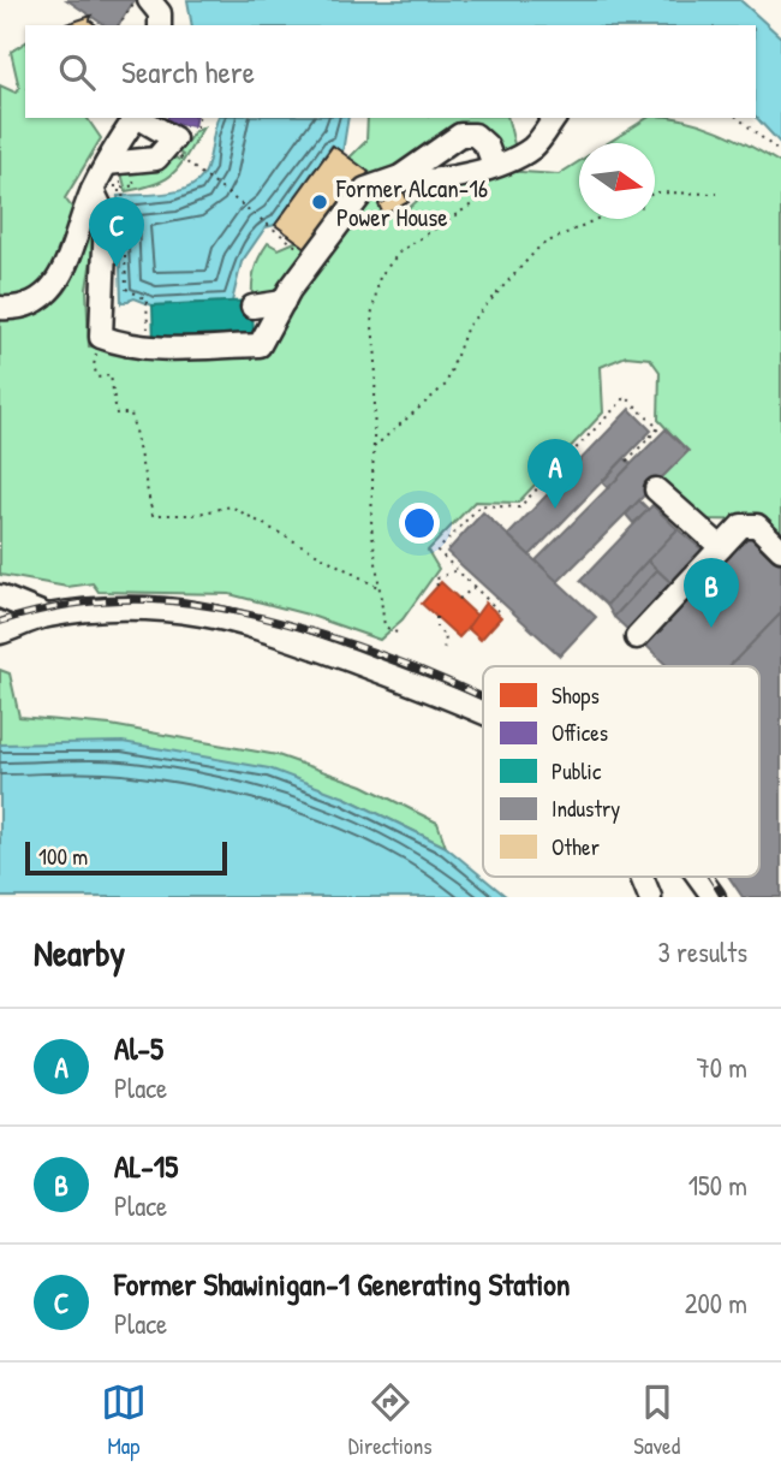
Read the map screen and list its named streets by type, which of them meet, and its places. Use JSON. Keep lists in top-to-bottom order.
{
  "places": ["Former Alcan-16 Power House"],
  "legend": [
    "Shops",
    "Offices",
    "Public",
    "Industry",
    "Other"
  ],
  "scale_bar": "100 m",
  "north": "right",
  "page": {
    "search": "Search here",
    "pins": ["C", "A", "B"],
    "scale": "100 m",
    "heading": ["Nearby", "3 results"],
    "list": [
      {
        "mark": "A",
        "name": "Al-5",
        "note": "Place",
        "value": "70 m"
      },
      {
        "mark": "B",
        "name": "AL-15",
        "note": "Place",
        "value": "150 m"
      },
      {
        "mark": "C",
        "name": "Former Shawinigan-1 Generating Station",
        "note": "Place",
        "value": "200 m"
      }
    ],
    "nav": ["Map", "Directions", "Saved"]
  }
}
